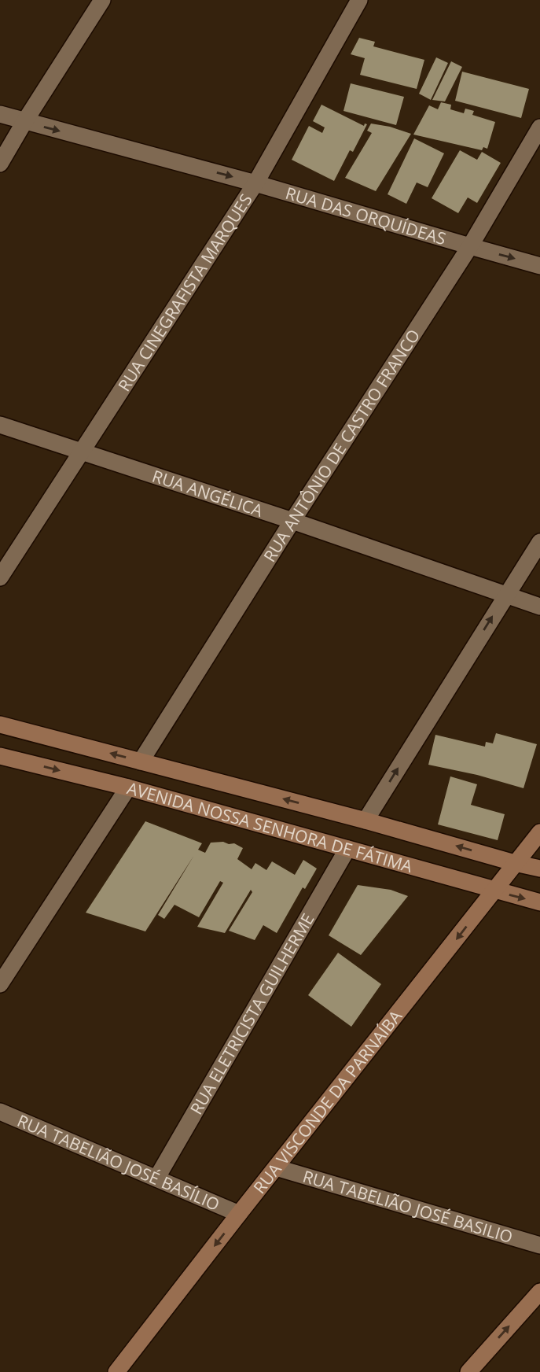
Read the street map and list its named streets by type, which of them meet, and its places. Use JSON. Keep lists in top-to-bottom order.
{
  "streets": {
    "main road": ["AVENIDA NOSSA SENHORA DE FÁTIMA", "RUA VISCONDE DA PARNAÍBA"],
    "street": [
      "RUA DAS ORQUÍDEAS",
      "RUA CINEGRAFISTA MARQUES",
      "RUA ANTÔNIO DE CASTRO FRANCO",
      "RUA ANGÉLICA",
      "RUA ELETRICISTA GUILHERME",
      "RUA TABELIÃO JOSÉ BASÍLIO",
      "RUA TABELIÃO JOSÉ BASILIO"
    ]
  },
  "crossings": [
    ["RUA DAS ORQUÍDEAS", "RUA CINEGRAFISTA MARQUES"],
    ["RUA DAS ORQUÍDEAS", "RUA ANTÔNIO DE CASTRO FRANCO"],
    ["RUA CINEGRAFISTA MARQUES", "RUA ANGÉLICA"],
    ["RUA ANTÔNIO DE CASTRO FRANCO", "RUA ANGÉLICA"],
    ["RUA ANTÔNIO DE CASTRO FRANCO", "AVENIDA NOSSA SENHORA DE FÁTIMA"],
    ["AVENIDA NOSSA SENHORA DE FÁTIMA", "RUA ELETRICISTA GUILHERME"],
    ["AVENIDA NOSSA SENHORA DE FÁTIMA", "RUA VISCONDE DA PARNAÍBA"],
    ["RUA ELETRICISTA GUILHERME", "RUA TABELIÃO JOSÉ BASÍLIO"],
    ["RUA VISCONDE DA PARNAÍBA", "RUA TABELIÃO JOSÉ BASÍLIO"],
    ["RUA VISCONDE DA PARNAÍBA", "RUA TABELIÃO JOSÉ BASILIO"]
  ],
  "one_way": ["RUA DAS ORQUÍDEAS", "RUA VISCONDE DA PARNAÍBA"]
}
